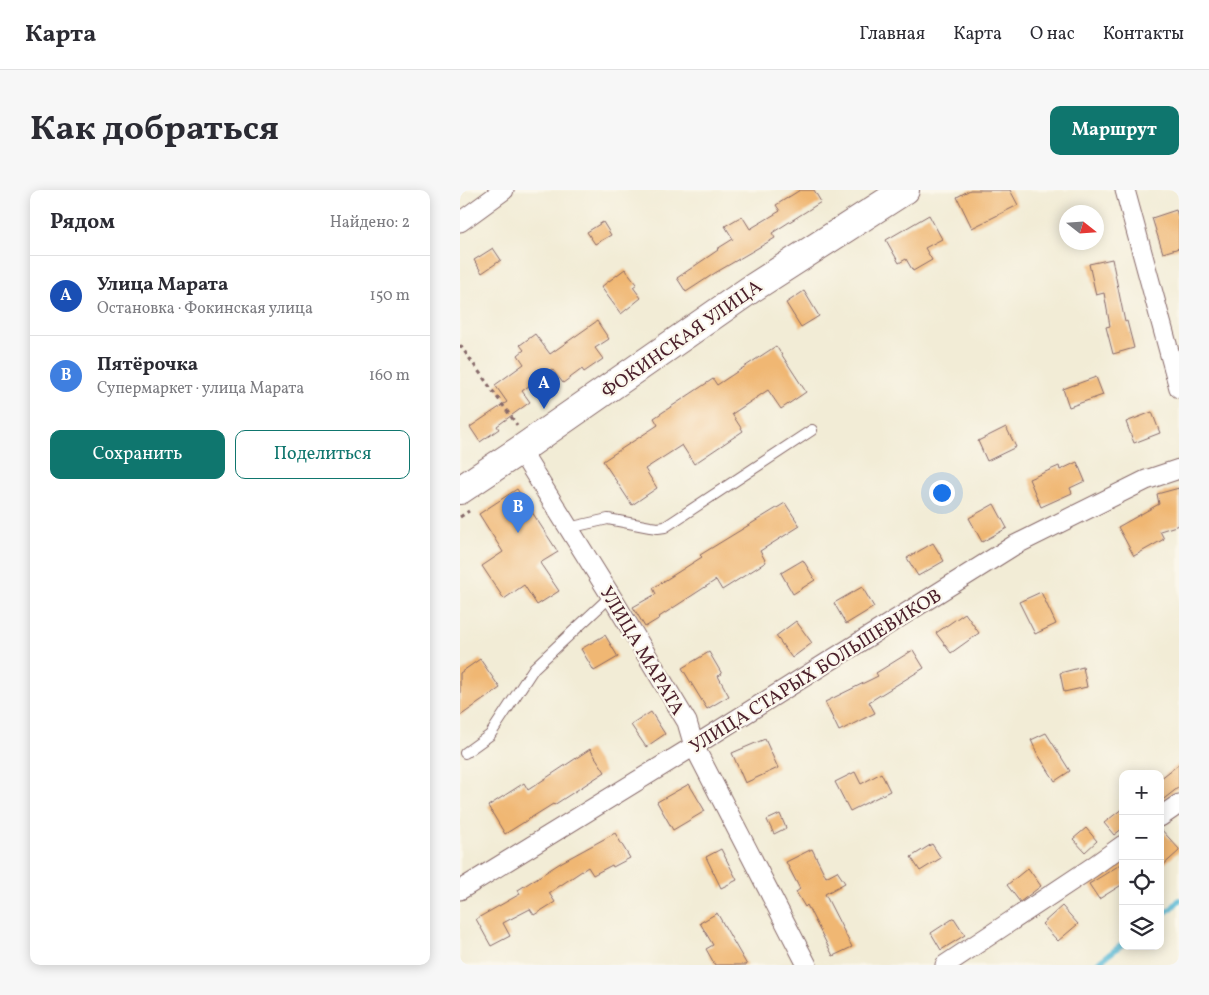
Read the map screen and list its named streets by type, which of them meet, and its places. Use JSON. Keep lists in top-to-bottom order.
{
  "streets": {
    "main road": ["ФОКИНСКАЯ УЛИЦА"],
    "street": ["УЛИЦА МАРАТА", "УЛИЦА СТАРЫХ БОЛЬШЕВИКОВ"]
  },
  "crossings": [
    ["ФОКИНСКАЯ УЛИЦА", "УЛИЦА МАРАТА"],
    ["УЛИЦА МАРАТА", "УЛИЦА СТАРЫХ БОЛЬШЕВИКОВ"]
  ],
  "north": "right",
  "page": {
    "header": "Карта",
    "nav": [
      "Главная",
      "Карта",
      "О нас",
      "Контакты"
    ],
    "title": "Как добраться",
    "buttons": [
      "Маршрут",
      ["Сохранить", "Поделиться"]
    ],
    "heading": ["Рядом", "Найдено: 2"],
    "list": [
      {
        "mark": "A",
        "name": "Улица Марата",
        "note": "Остановка · Фокинская улица",
        "value": "150 m"
      },
      {
        "mark": "B",
        "name": "Пятёрочка",
        "note": "Супермаркет · улица Марата",
        "value": "160 m"
      }
    ],
    "pins": ["A", "B"],
    "map_buttons": ["+", "−"]
  }
}
